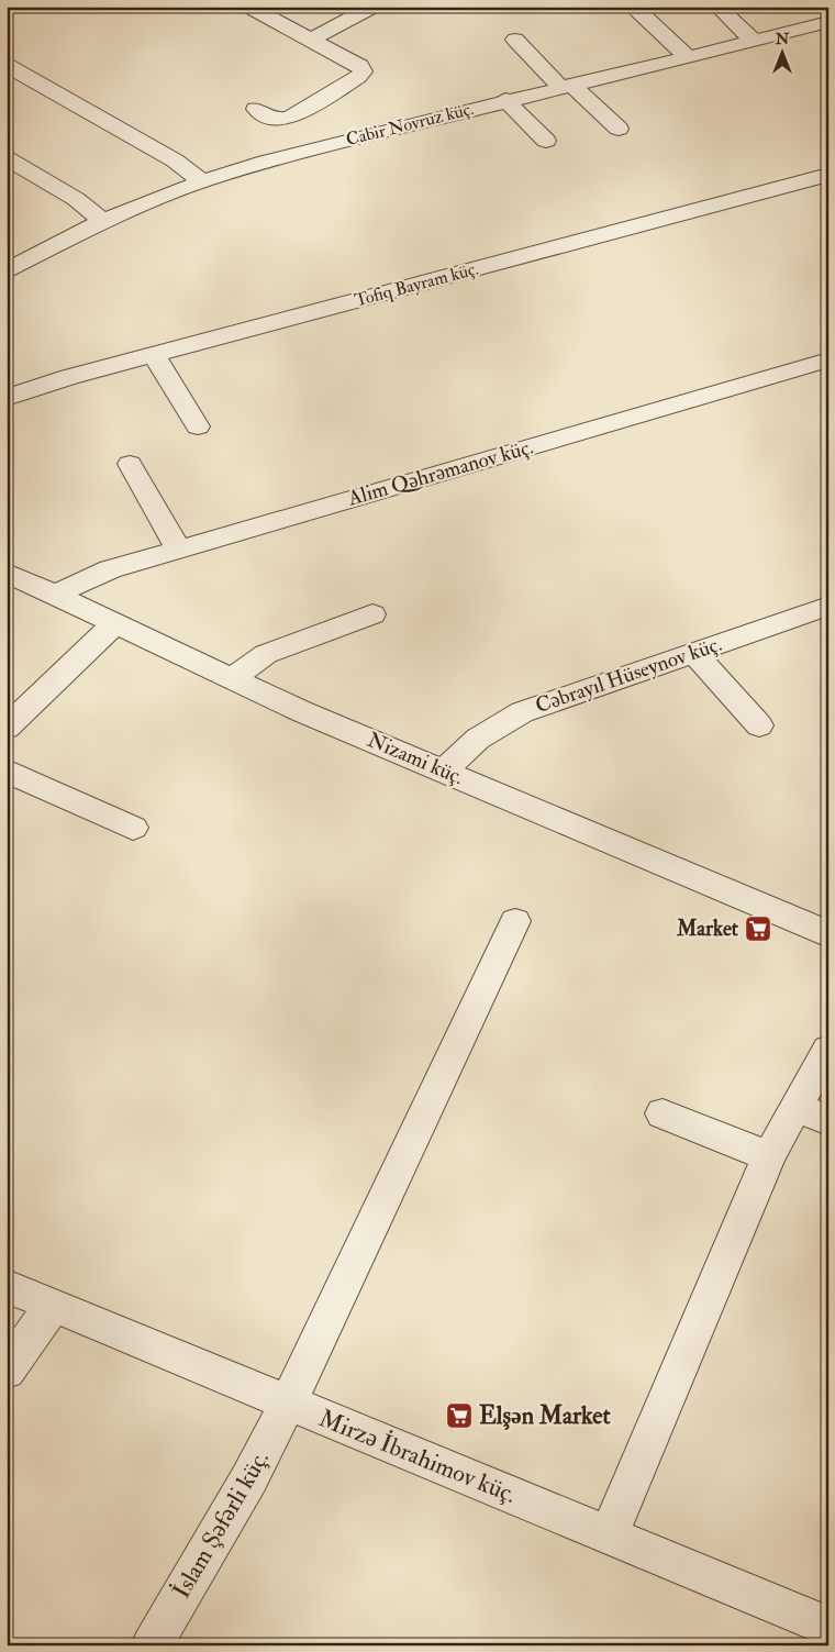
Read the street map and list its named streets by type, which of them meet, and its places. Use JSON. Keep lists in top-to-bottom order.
{
  "streets": {
    "street": [
      "Cabir Novruz küç.",
      "Tofiq Bayram küç.",
      "Alim Qəhrəmanov küç.",
      "Cəbrayıl Hüseynov küç.",
      "Nizami küç.",
      "Mirzə İbrahimov küç.",
      "İslam Şəfərli küç."
    ]
  },
  "crossings": [
    ["Alim Qəhrəmanov küç.", "Nizami küç."],
    ["Cəbrayıl Hüseynov küç.", "Nizami küç."],
    ["Mirzə İbrahimov küç.", "İslam Şəfərli küç."]
  ],
  "places": {
    "supermarket": ["Market", "Elşən Market"]
  },
  "north": "top"
}
